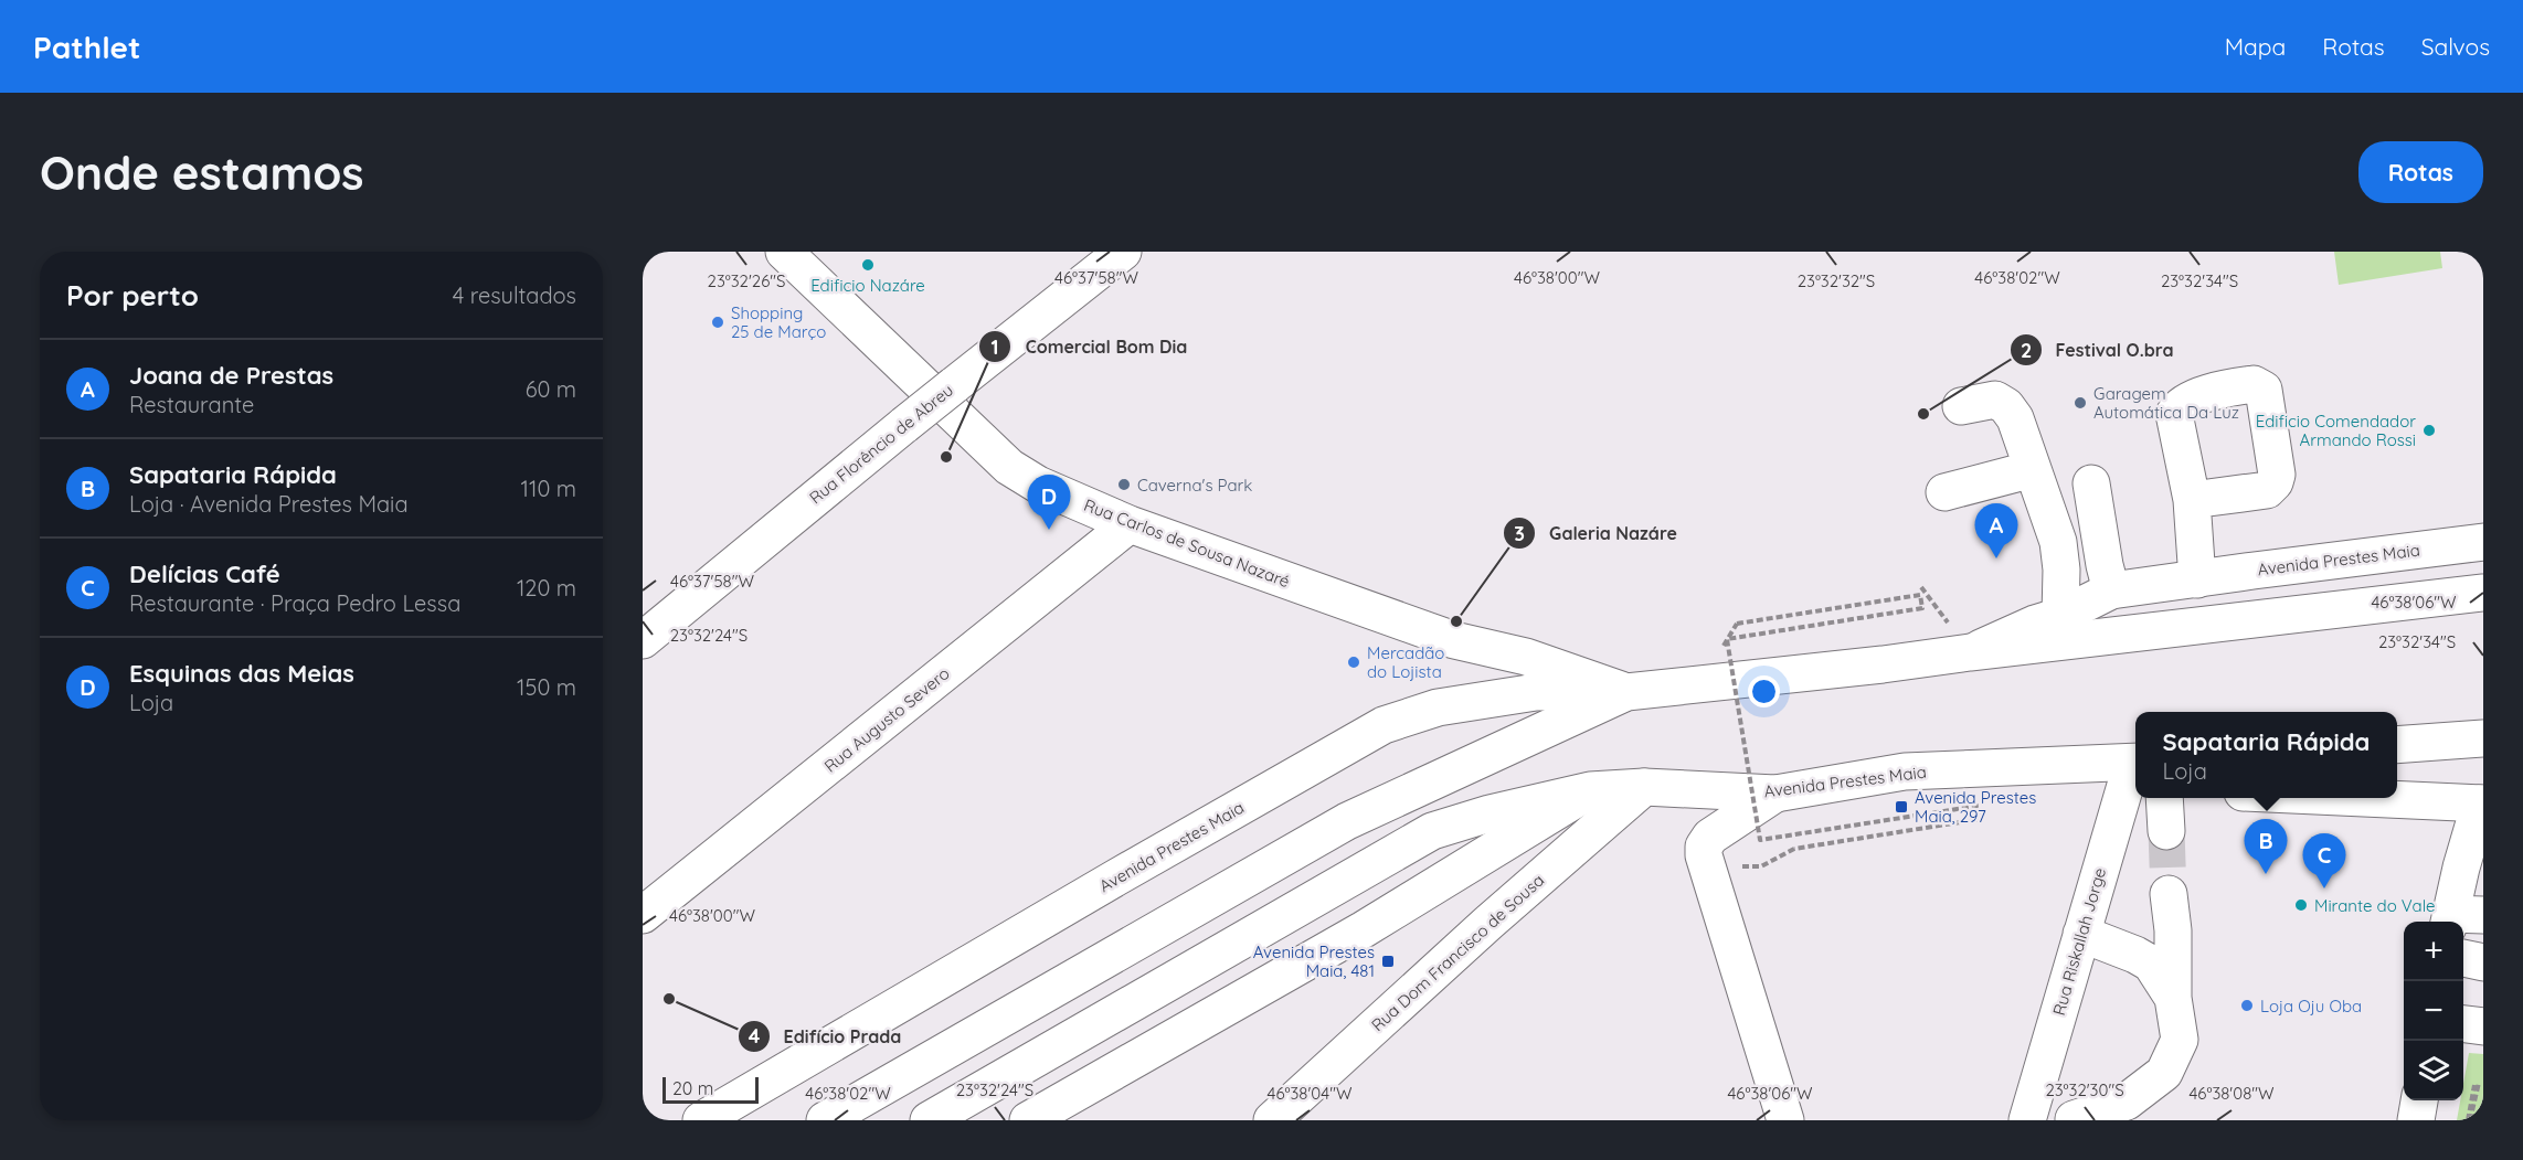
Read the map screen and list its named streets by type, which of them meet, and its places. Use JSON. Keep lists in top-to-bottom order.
{
  "streets": {
    "main road": [
      "Rua Florêncio de Abreu",
      "Rua Carlos de Sousa Nazaré",
      "Avenida Prestes Maia",
      "Rua Augusto Severo",
      "Rua Riskallah Jorge",
      "Rua Dom Francisco de Sousa"
    ]
  },
  "crossings": [
    ["Rua Carlos de Sousa Nazaré", "Avenida Prestes Maia"],
    ["Rua Carlos de Sousa Nazaré", "Rua Augusto Severo"],
    ["Avenida Prestes Maia", "Rua Riskallah Jorge"],
    ["Avenida Prestes Maia", "Rua Dom Francisco de Sousa"]
  ],
  "places": {
    "other": [
      "Edificio Nazáre",
      "Shopping 25 de Março",
      "Garagem Automática Da Luz",
      "Festival O.bra",
      "Edificio Comendador Armando Rossi",
      "Comercial Bom Dia",
      "Caverna's Park",
      "Galeria Nazáre",
      "Mercadão do Lojista",
      "Mirante do Vale",
      "Edifício Prada",
      "Loja Oju Oba"
    ],
    "transit": ["Avenida Prestes Maia, 297", "Avenida Prestes Maia, 481"]
  },
  "scale_bar": "20 m",
  "page": {
    "header": "Pathlet",
    "nav": ["Mapa", "Rotas", "Salvos"],
    "buttons": "Rotas",
    "title": "Onde estamos",
    "heading": ["Por perto", "4 resultados"],
    "list": [
      {
        "mark": "A",
        "name": "Joana de Prestas",
        "note": "Restaurante",
        "value": "60 m"
      },
      {
        "mark": "B",
        "name": "Sapataria Rápida",
        "note": "Loja · Avenida Prestes Maia",
        "value": "110 m"
      },
      {
        "mark": "C",
        "name": "Delícias Café",
        "note": "Restaurante · Praça Pedro Lessa",
        "value": "120 m"
      },
      {
        "mark": "D",
        "name": "Esquinas das Meias",
        "note": "Loja",
        "value": "150 m"
      }
    ],
    "pins": [
      "D",
      "A",
      "B",
      "C"
    ],
    "popup": ["Sapataria Rápida", "Loja"],
    "map_buttons": ["+", "−"],
    "scale": "20 m"
  },
  "coordinates": [
    "46°37'58\"W",
    "46°38'00\"W",
    "46°38'02\"W",
    "23°32'26\"S",
    "23°32'32\"S",
    "23°32'34\"S",
    "46°38'06\"W",
    "23°32'24\"S",
    "23°32'30\"S",
    "46°38'04\"W",
    "46°38'08\"W"
  ]
}
